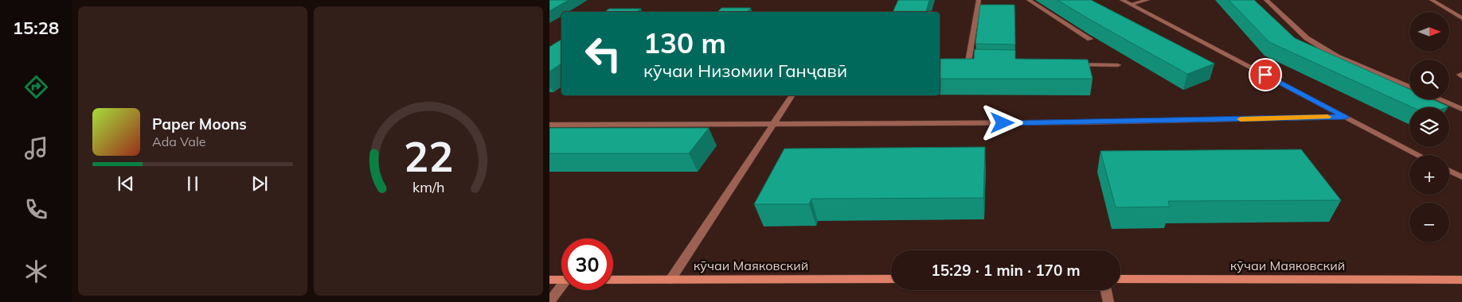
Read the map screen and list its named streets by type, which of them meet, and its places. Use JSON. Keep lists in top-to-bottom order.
{
  "streets": {
    "street": ["кӯчаи Маяковский"]
  },
  "north": "right",
  "page": {
    "tabs": "15:28",
    "map_buttons": ["+", "−"],
    "turn": ["130 m", "кӯчаи Низомии Ганҷавӣ"],
    "song": ["Paper Moons", "Ada Vale"],
    "limit": "30",
    "trip": "15:29 · 1 min · 170 m",
    "gauge": ["22", "km/h"]
  }
}
